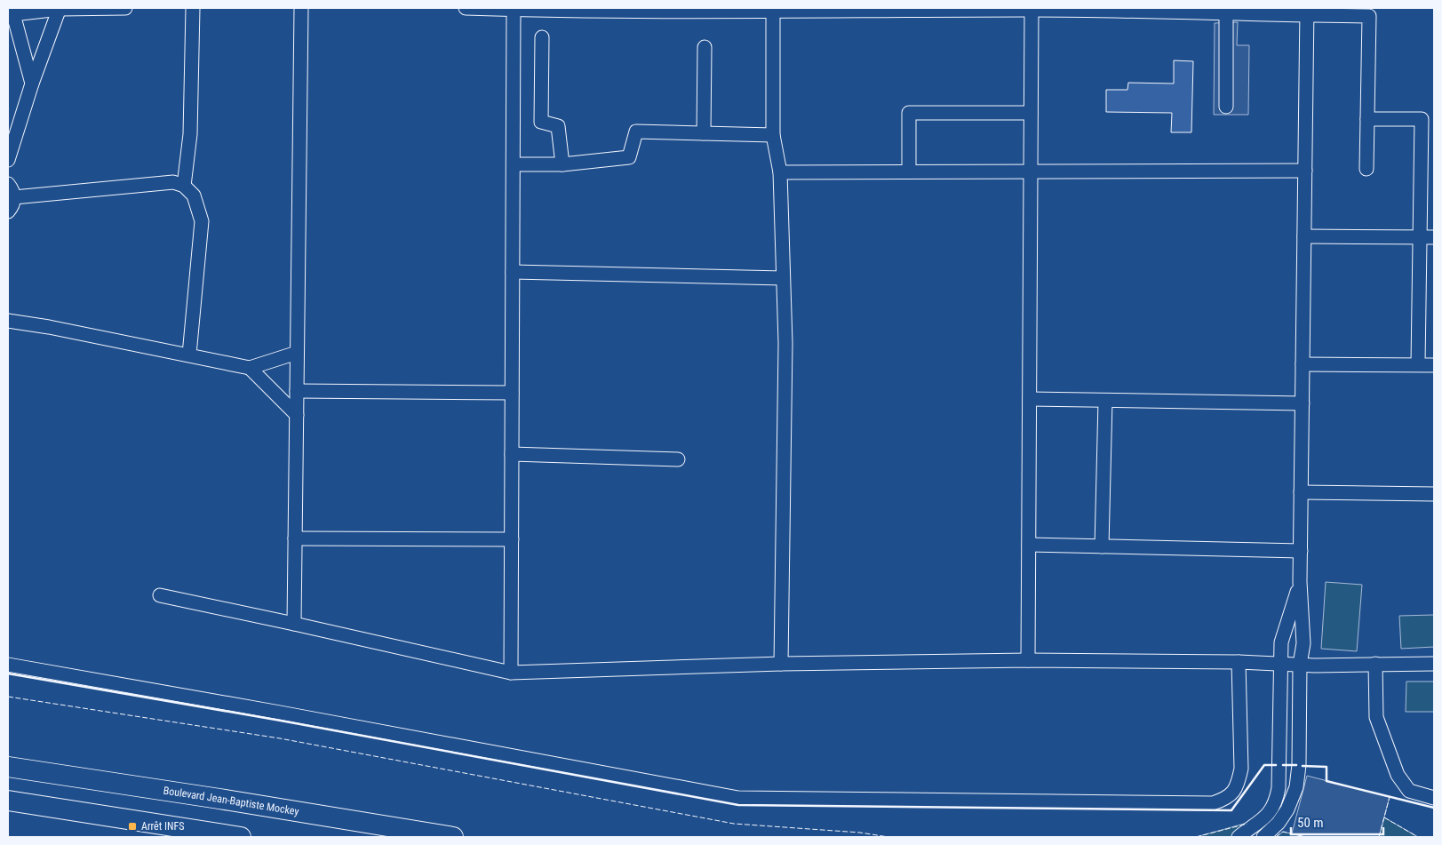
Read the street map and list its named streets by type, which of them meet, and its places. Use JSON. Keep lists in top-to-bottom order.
{
  "streets": {
    "highway": ["Boulevard Jean-Baptiste Mockey"]
  },
  "places": {
    "transit": ["Arrêt INFS"]
  },
  "scale_bar": "50 m"
}
